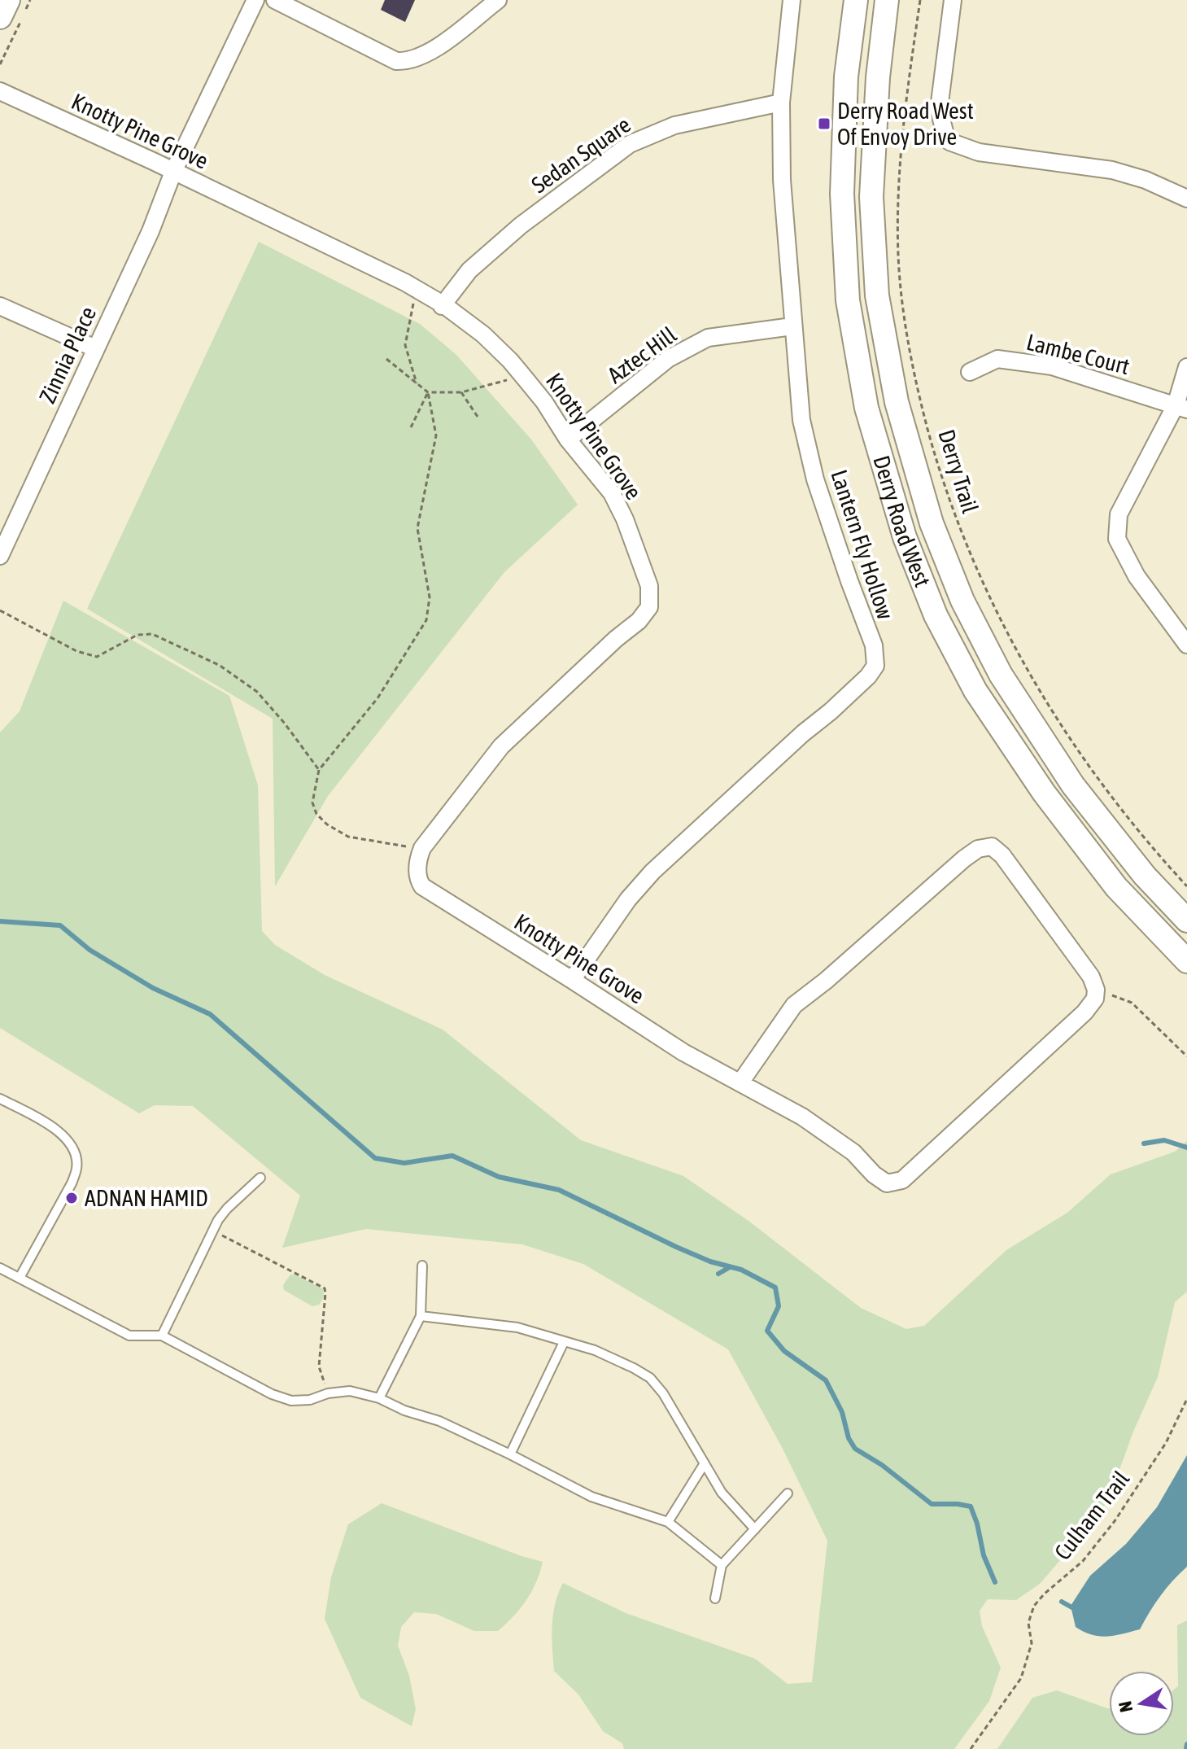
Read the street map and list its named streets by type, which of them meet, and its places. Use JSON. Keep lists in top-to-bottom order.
{
  "streets": {
    "main road": ["Derry Road West"],
    "street": [
      "Knotty Pine Grove",
      "Sedan Square",
      "Lambe Court",
      "Zinnia Place",
      "Aztec Hill",
      "Lantern Fly Hollow"
    ],
    "path": ["Derry Trail", "Culham Trail"]
  },
  "crossings": [
    ["Knotty Pine Grove", "Sedan Square"],
    ["Knotty Pine Grove", "Zinnia Place"],
    ["Knotty Pine Grove", "Aztec Hill"],
    ["Knotty Pine Grove", "Lantern Fly Hollow"],
    ["Sedan Square", "Lantern Fly Hollow"],
    ["Aztec Hill", "Lantern Fly Hollow"]
  ],
  "places": {
    "transit": ["Derry Road West Of Envoy Drive"],
    "other": ["ADNAN HAMID"]
  },
  "north": "left"
}
